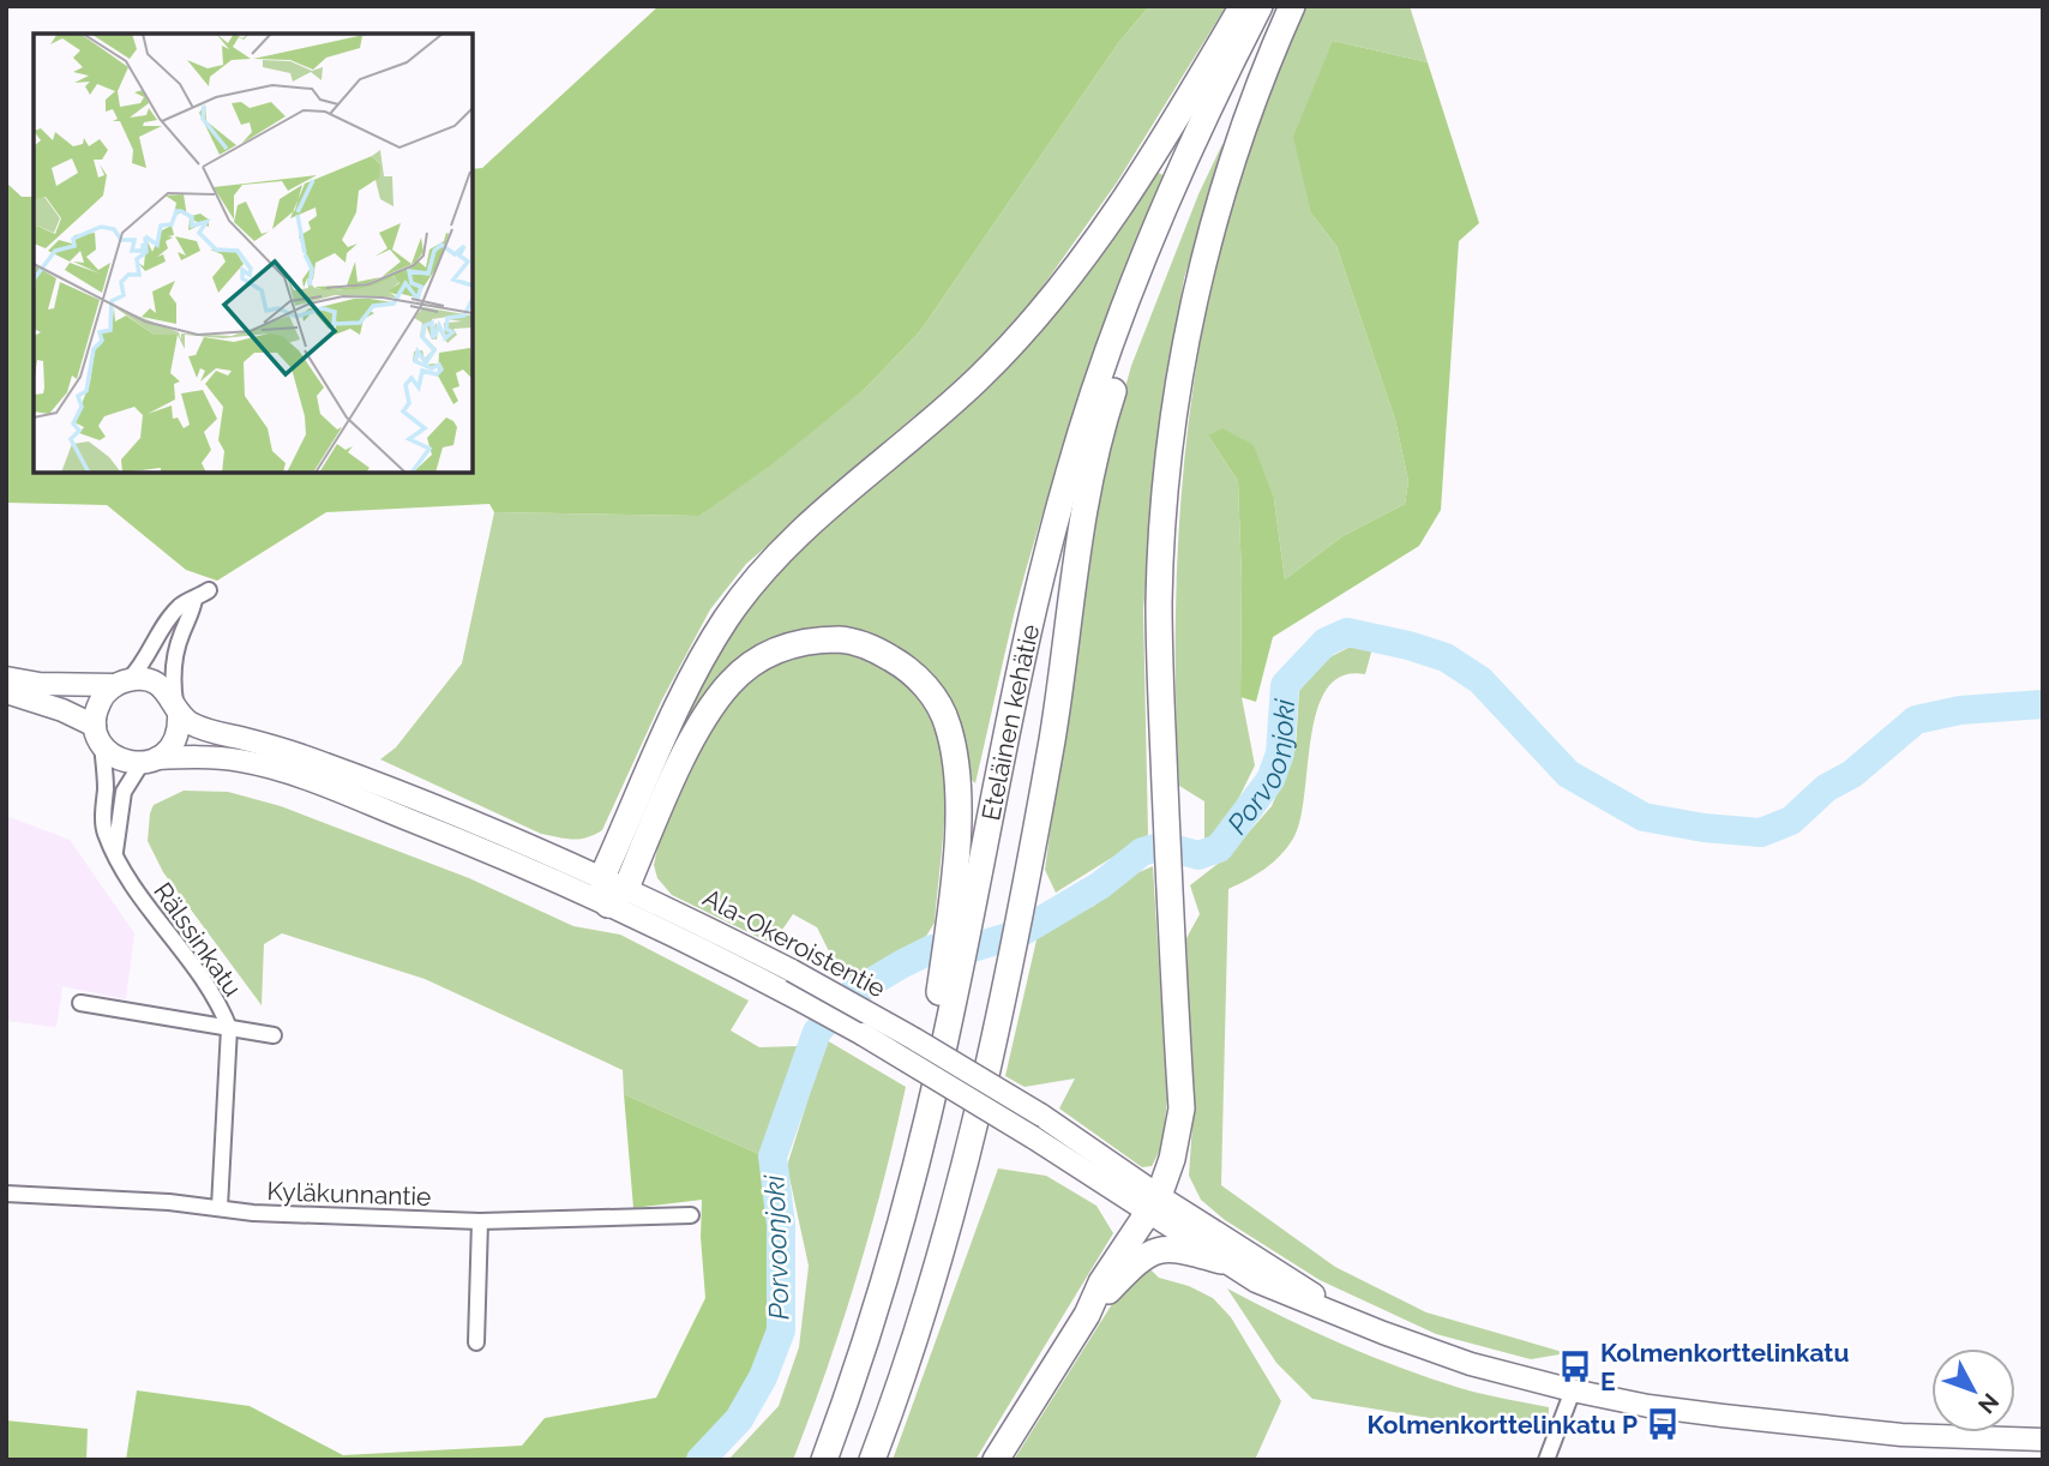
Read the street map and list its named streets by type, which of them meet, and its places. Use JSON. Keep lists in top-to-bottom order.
{
  "streets": {
    "highway": ["Eteläinen kehätie"],
    "main road": ["Ala-Okeroistentie"],
    "street": ["Rälssinkatu", "Kyläkunnantie"]
  },
  "crossings": [
    ["Rälssinkatu", "Ala-Okeroistentie"],
    ["Rälssinkatu", "Kyläkunnantie"]
  ],
  "water": ["Porvoonjoki"],
  "places": {
    "bus stop": ["Kolmenkorttelinkatu E", "Kolmenkorttelinkatu P"]
  },
  "north": "bottom right"
}
